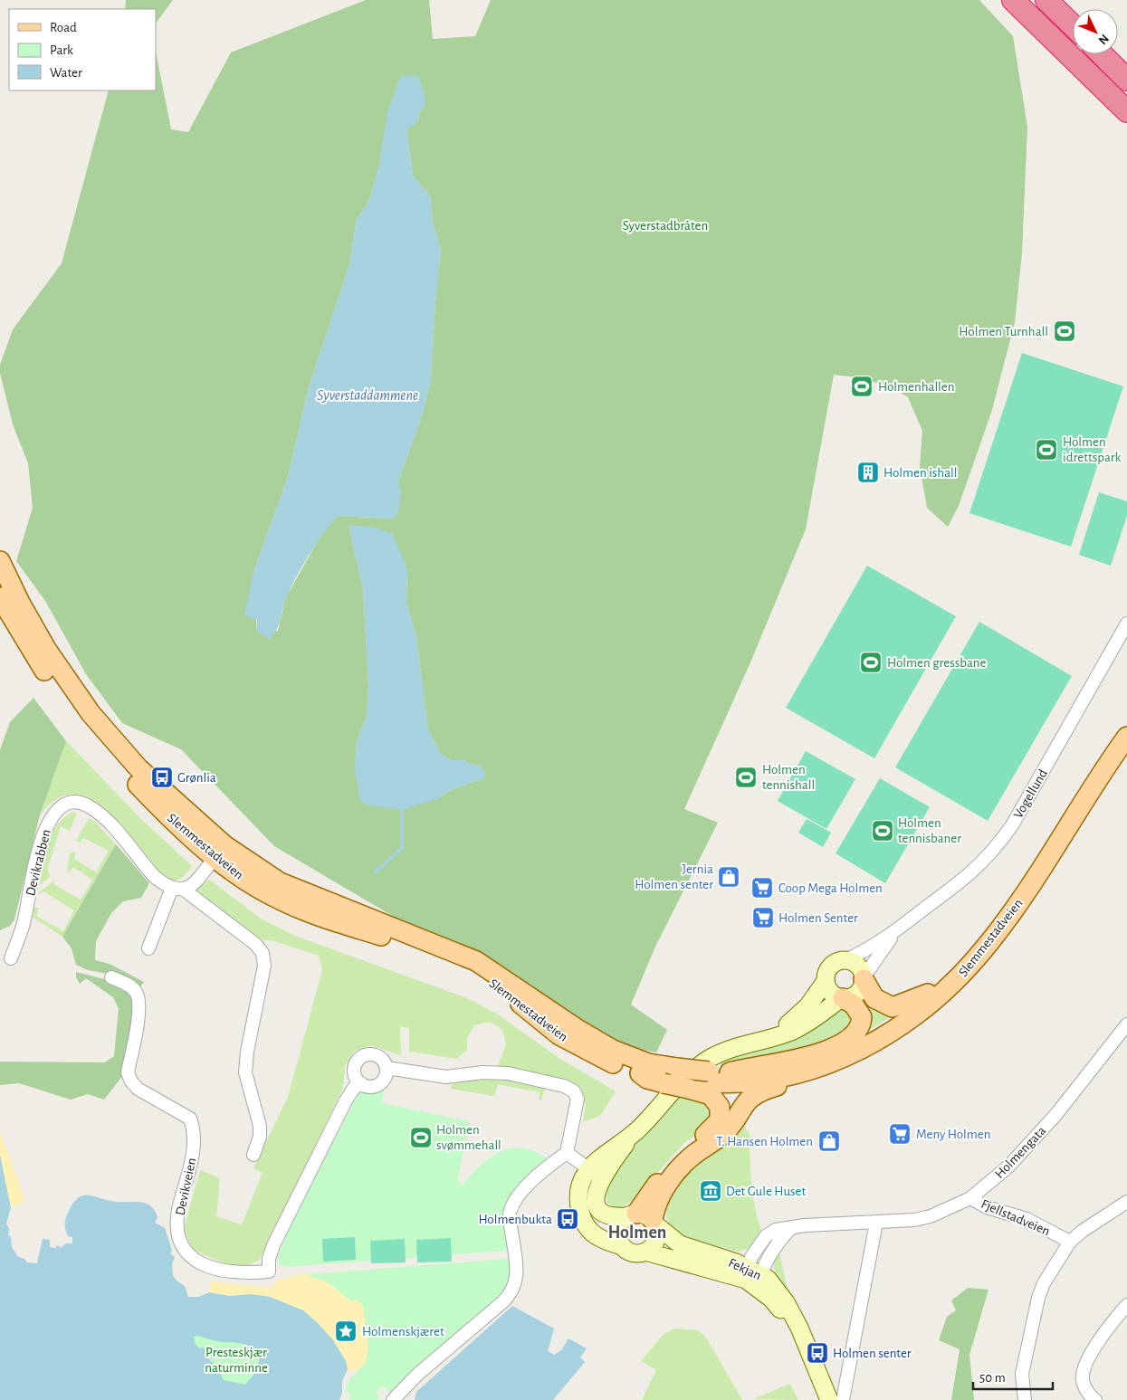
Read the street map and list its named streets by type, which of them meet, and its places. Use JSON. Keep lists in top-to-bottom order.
{
  "streets": {
    "main road": ["Slemmestadveien", "Fekjan"],
    "street": [
      "Vogellund",
      "Devikrabben",
      "Holmengata",
      "Devikveien",
      "Fjellstadveien"
    ]
  },
  "crossings": [
    ["Holmengata", "Fjellstadveien"],
    ["Holmengata", "Fekjan"]
  ],
  "districts": ["Holmen"],
  "water": ["Syverstaddammene"],
  "parks": ["Syverstadbråten", "Presteskjær naturminne"],
  "places": {
    "sports": [
      "Holmen Turnhall",
      "Holmenhallen",
      "Holmen idrettspark",
      "Holmen gressbane",
      "Holmen tennishall",
      "Holmen tennisbaner",
      "Holmen svømmehall"
    ],
    "building": ["Holmen ishall"],
    "bus stop": ["Grønlia", "Holmenbukta", "Holmen senter"],
    "shop": ["Jernia Holmen senter", "T. Hansen Holmen"],
    "supermarket": ["Coop Mega Holmen", "Holmen Senter", "Meny Holmen"],
    "museum": ["Det Gule Huset"],
    "place": ["Holmenskjæret"]
  },
  "legend": ["Road", "Park", "Water"],
  "scale_bar": "50 m",
  "north": "bottom right"
}
